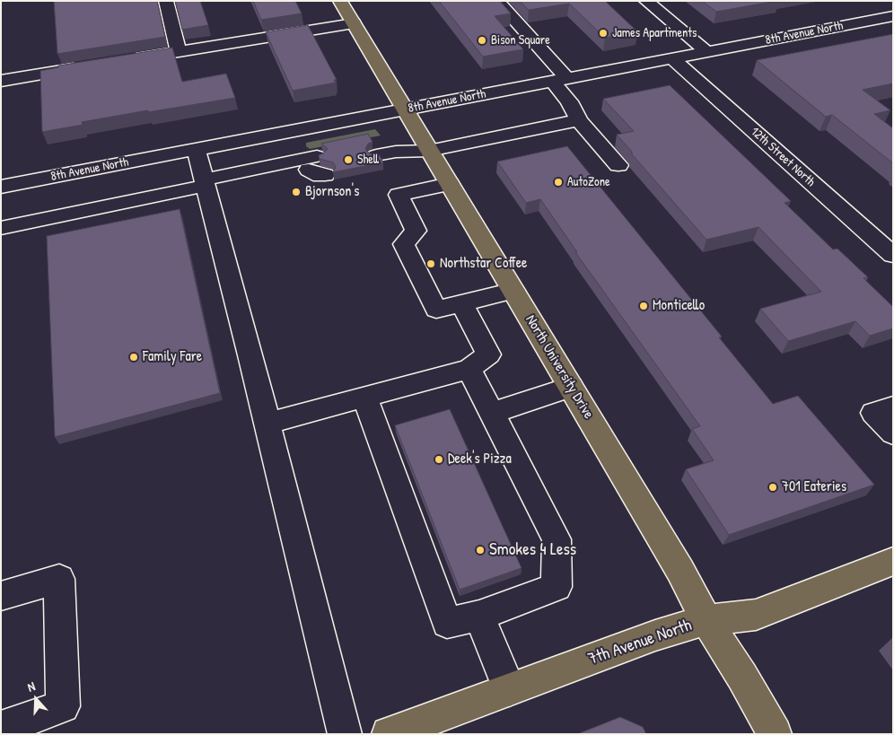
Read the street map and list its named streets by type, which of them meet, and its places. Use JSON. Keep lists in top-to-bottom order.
{
  "streets": {
    "main road": ["North University Drive", "7th Avenue North"],
    "street": ["8th Avenue North", "12th Street North"]
  },
  "crossings": [
    ["8th Avenue North", "12th Street North"],
    ["8th Avenue North", "North University Drive"],
    ["North University Drive", "7th Avenue North"]
  ],
  "places": [
    "James Apartments",
    "Bison Square",
    "Shell",
    "AutoZone",
    "Bjornson's",
    "Northstar Coffee",
    "Monticello",
    "Family Fare",
    "Deek's Pizza",
    "701 Eateries",
    "Smokes 4 Less"
  ],
  "north": "top"
}
